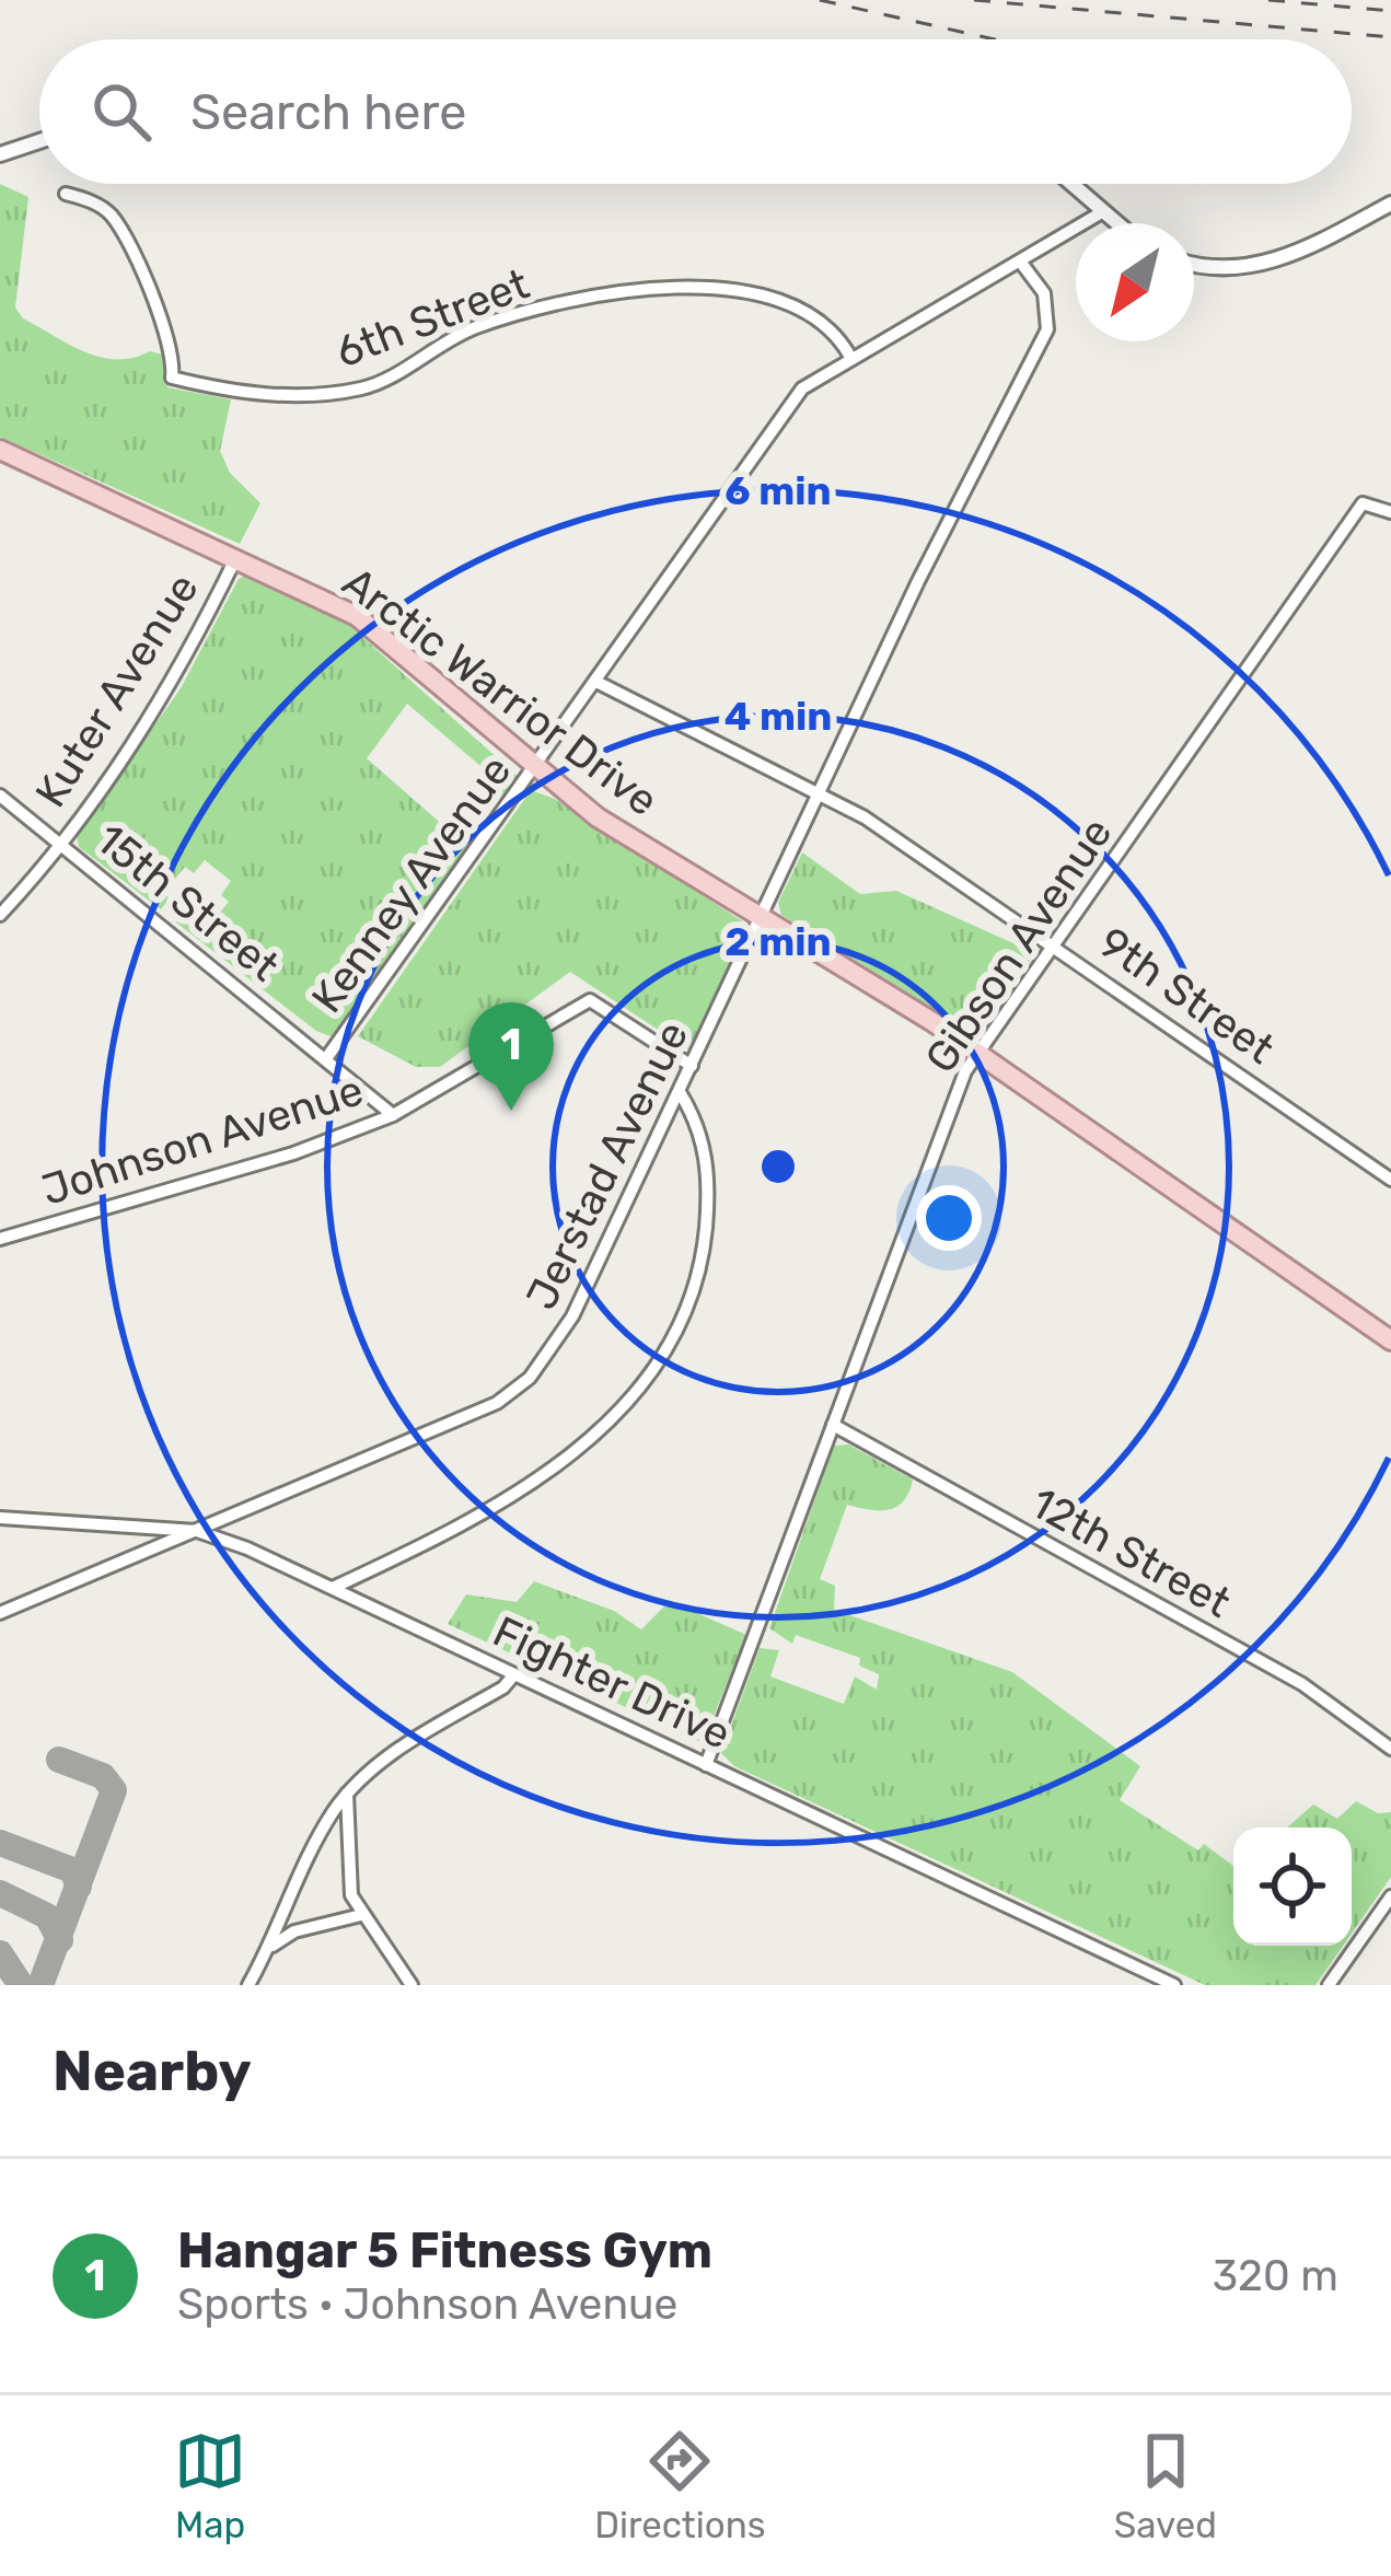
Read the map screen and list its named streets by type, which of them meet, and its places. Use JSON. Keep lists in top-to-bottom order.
{
  "streets": {
    "main road": ["Arctic Warrior Drive"],
    "street": [
      "6th Street",
      "Kuter Avenue",
      "Kenney Avenue",
      "15th Street",
      "Gibson Avenue",
      "9th Street",
      "Johnson Avenue",
      "Jerstad Avenue",
      "12th Street",
      "Fighter Drive"
    ]
  },
  "crossings": [
    ["6th Street", "Kenney Avenue"],
    ["Kuter Avenue", "Arctic Warrior Drive"],
    ["Kuter Avenue", "15th Street"],
    ["Arctic Warrior Drive", "Kenney Avenue"],
    ["Arctic Warrior Drive", "Gibson Avenue"],
    ["Arctic Warrior Drive", "Jerstad Avenue"],
    ["Kenney Avenue", "15th Street"],
    ["Kenney Avenue", "9th Street"],
    ["Kenney Avenue", "Jerstad Avenue"],
    ["15th Street", "Johnson Avenue"],
    ["Gibson Avenue", "9th Street"],
    ["Gibson Avenue", "12th Street"],
    ["Gibson Avenue", "Fighter Drive"],
    ["9th Street", "Jerstad Avenue"],
    ["Johnson Avenue", "Jerstad Avenue"],
    ["Jerstad Avenue", "Fighter Drive"]
  ],
  "north": "bottom left",
  "page": {
    "search": "Search here",
    "pins": "1",
    "heading": "Nearby",
    "list": [
      {
        "mark": "1",
        "name": "Hangar 5 Fitness Gym",
        "note": "Sports · Johnson Avenue",
        "value": "320 m"
      }
    ],
    "nav": ["Map", "Directions", "Saved"]
  },
  "rings": ["6 min", "4 min", "2 min"]
}
